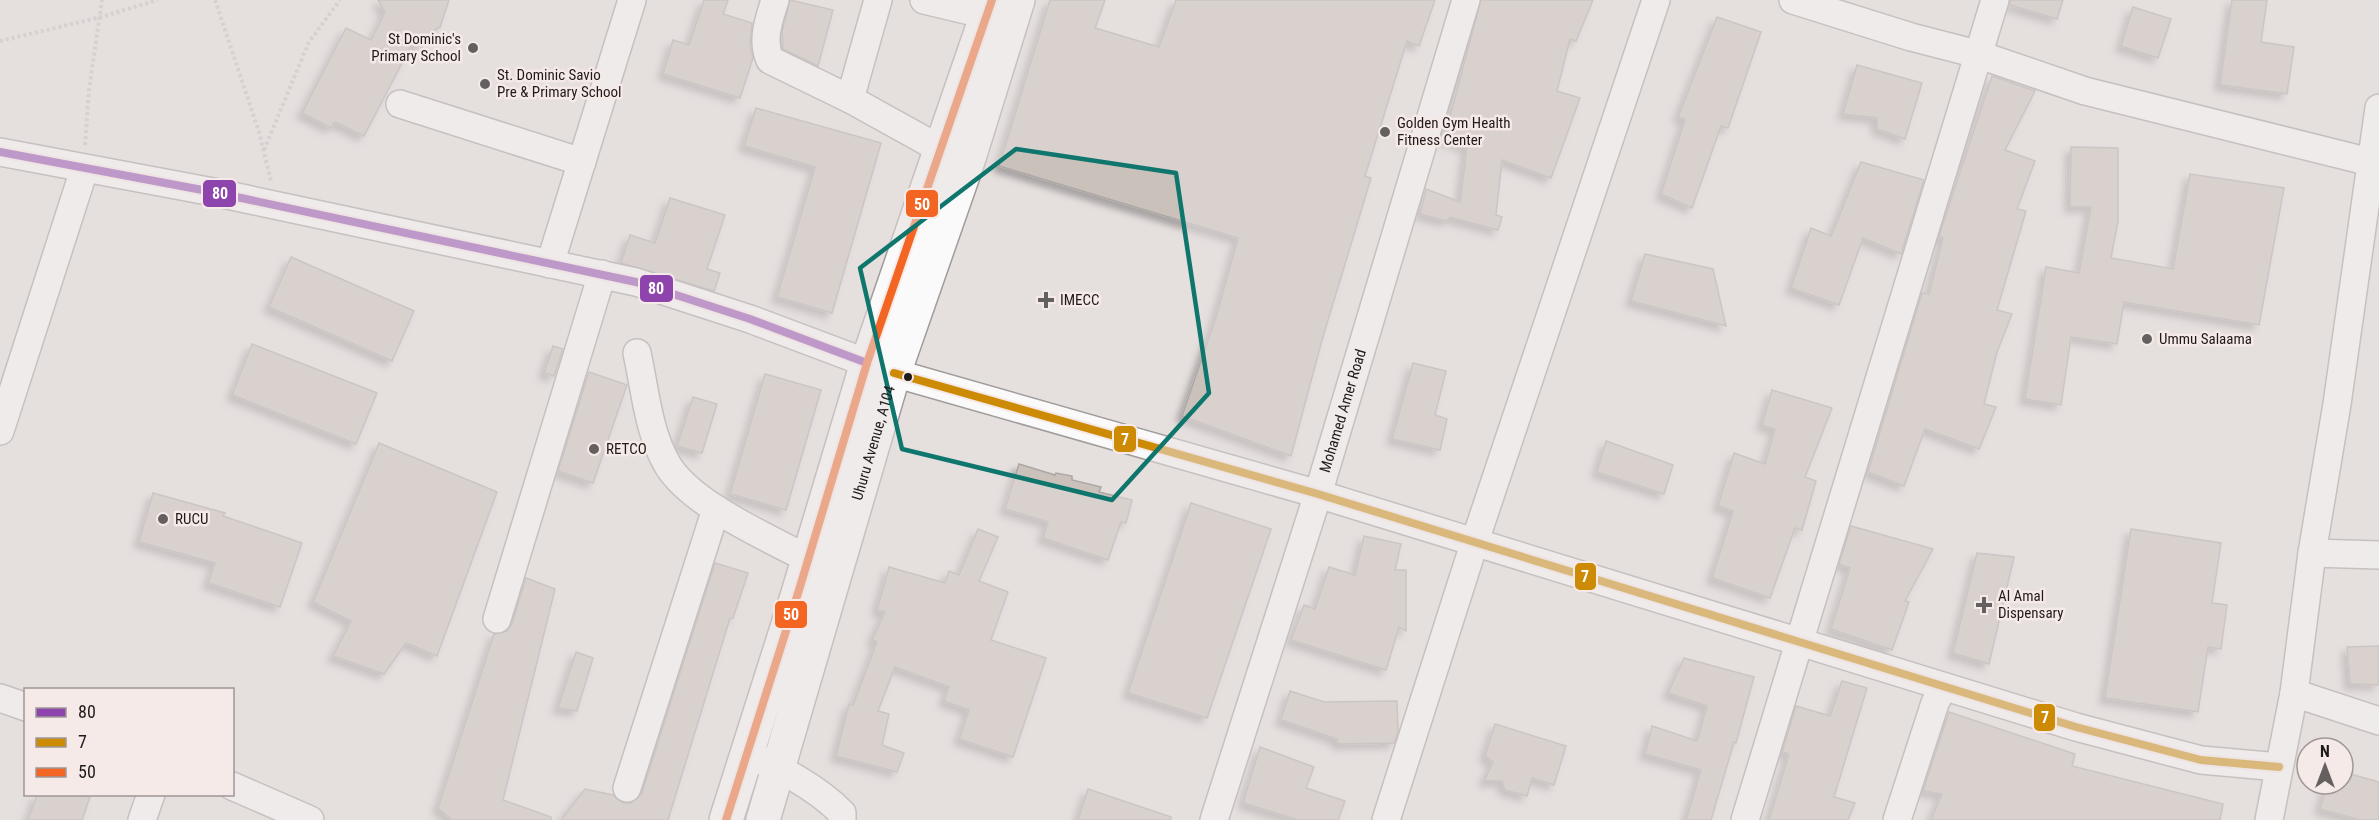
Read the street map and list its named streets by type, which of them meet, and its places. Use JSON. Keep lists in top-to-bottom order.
{
  "streets": {
    "highway": ["Uhuru Avenue, A104"],
    "street": ["Mohamed Amer Road"]
  },
  "places": {
    "other": [
      "St Dominic's Primary School",
      "St. Dominic Savio Pre & Primary School",
      "Golden Gym Health Fitness Center",
      "Ummu Salaama",
      "RETCO",
      "RUCU"
    ],
    "health": ["IMECC", "Al Amal Dispensary"]
  },
  "lines": ["transit line 50", "transit line 80", "transit line 7"],
  "legend": ["80", "7", "50"],
  "north": "top"
}
